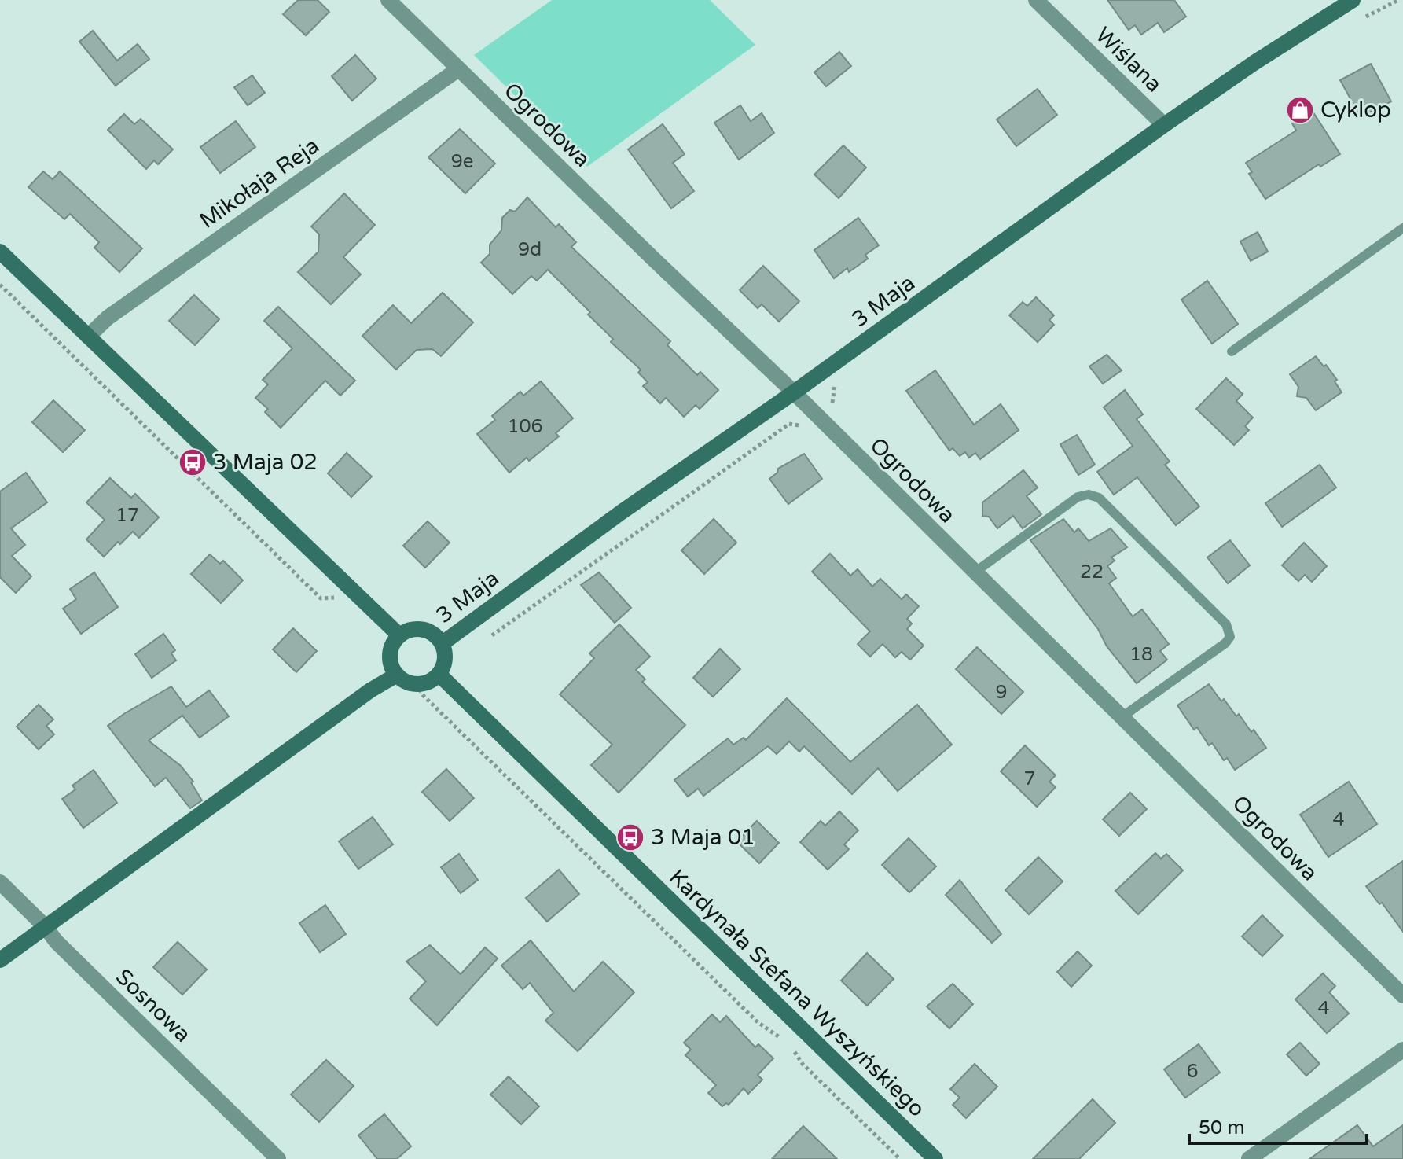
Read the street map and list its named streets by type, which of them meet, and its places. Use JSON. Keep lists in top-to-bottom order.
{
  "streets": {
    "street": [
      "Wiślana",
      "Ogrodowa",
      "Mikołaja Reja",
      "3 Maja",
      "Kardynała Stefana Wyszyńskiego",
      "Sosnowa"
    ]
  },
  "crossings": [
    ["Wiślana", "3 Maja"],
    ["Ogrodowa", "Mikołaja Reja"],
    ["Ogrodowa", "3 Maja"],
    ["3 Maja", "Kardynała Stefana Wyszyńskiego"]
  ],
  "places": {
    "shop": ["Cyklop"],
    "bus stop": ["3 Maja 02", "3 Maja 01"]
  },
  "house_numbers": [
    "9e",
    "9d",
    "106",
    "17",
    "22",
    "18",
    "9",
    "7",
    "4",
    "4",
    "6"
  ],
  "scale_bar": "50 m"
}
